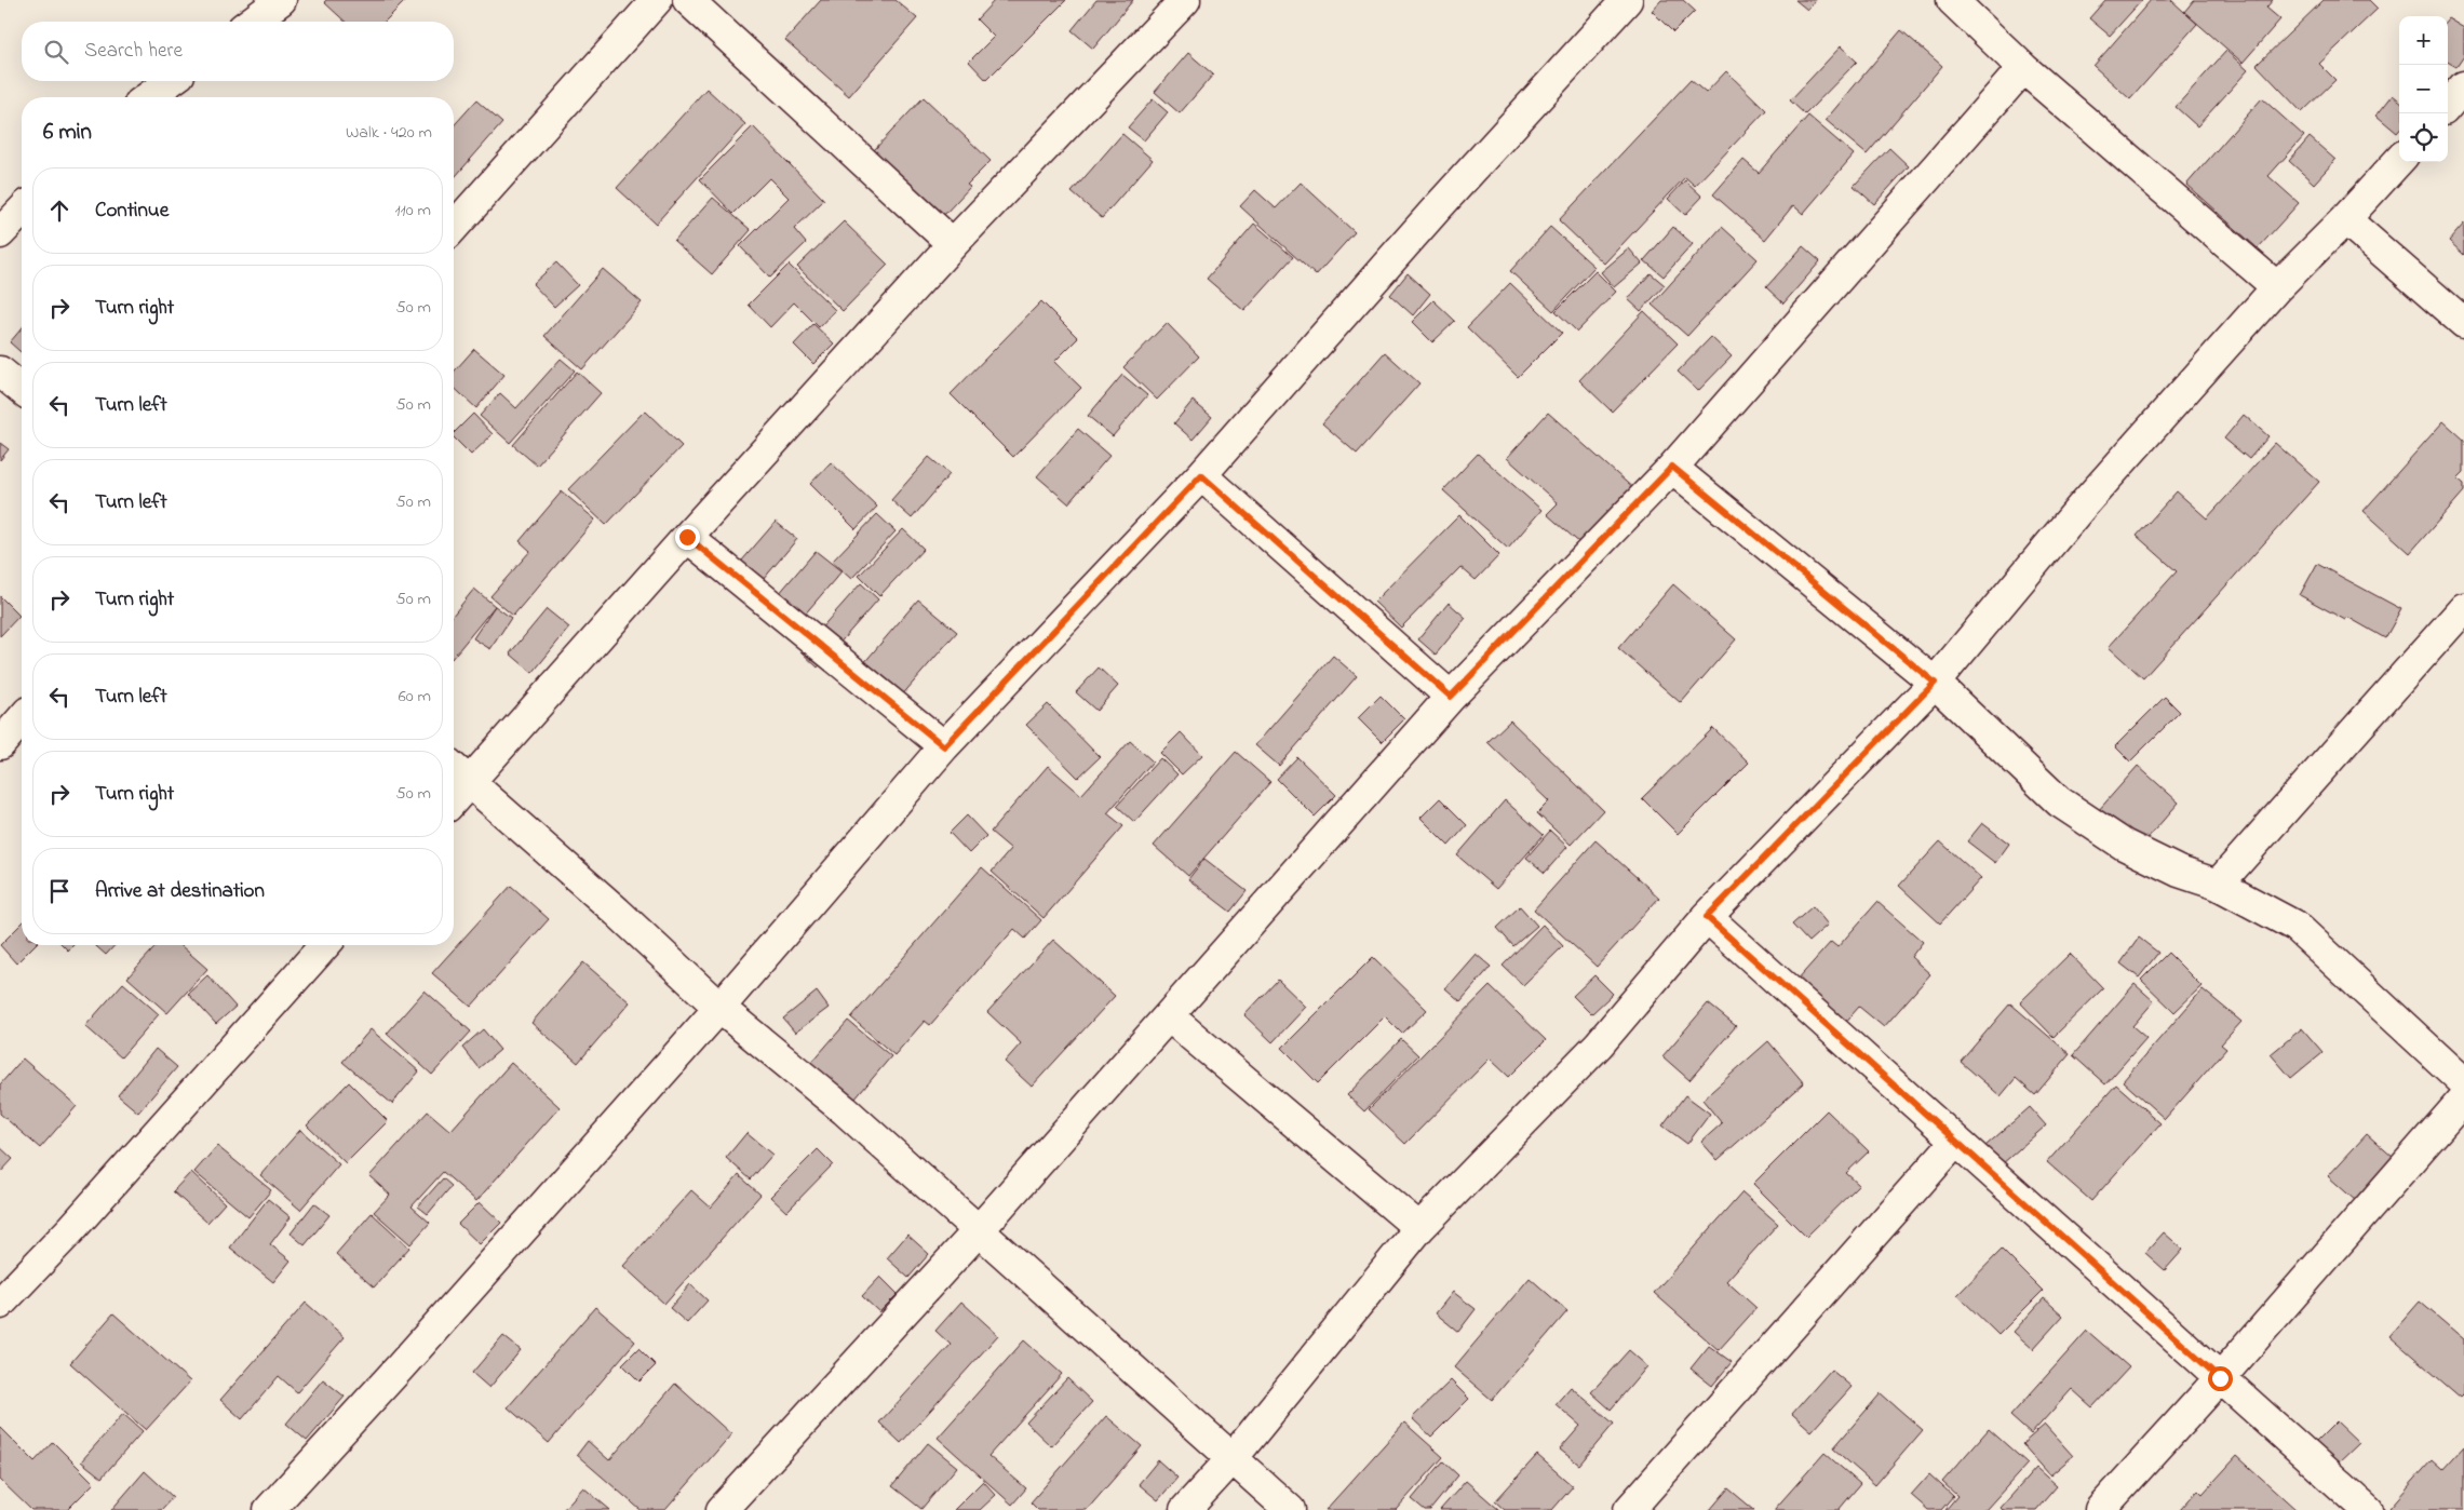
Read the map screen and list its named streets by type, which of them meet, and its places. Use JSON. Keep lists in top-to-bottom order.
{
  "page": {
    "map_buttons": ["+", "−"],
    "search": "Search here",
    "heading": ["6 min", "Walk · 420 m"],
    "list": [
      ["Continue", "110 m"],
      ["Turn right", "50 m"],
      ["Turn left", "50 m"],
      ["Turn left", "50 m"],
      ["Turn right", "50 m"],
      ["Turn left", "60 m"],
      ["Turn right", "50 m"],
      "Arrive at destination"
    ]
  }
}
